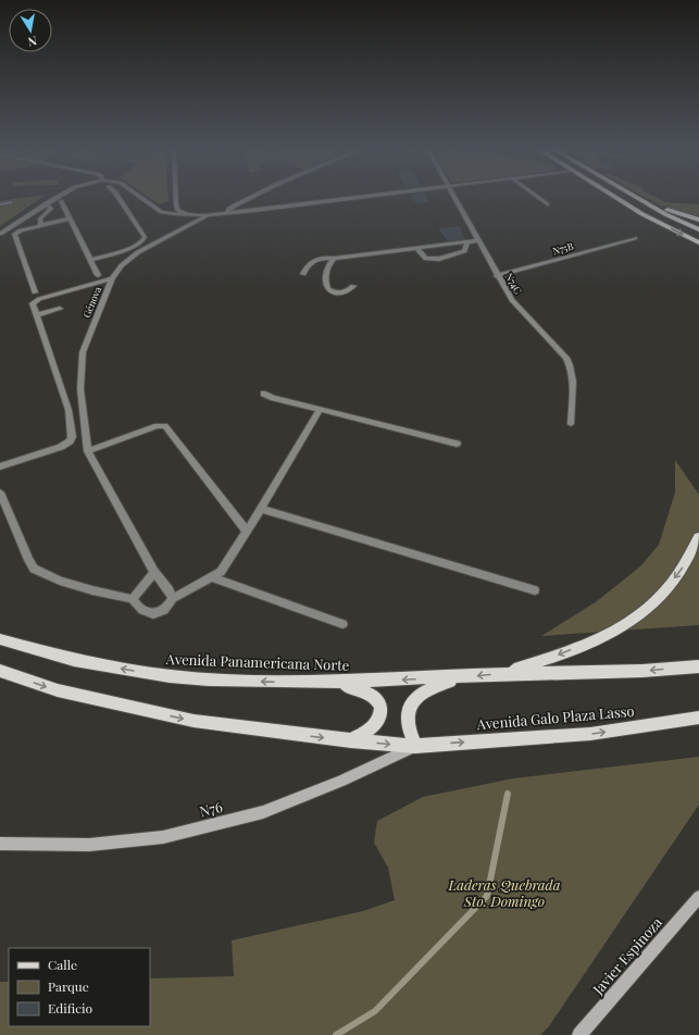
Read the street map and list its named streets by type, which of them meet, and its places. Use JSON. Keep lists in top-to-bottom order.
{
  "streets": {
    "main road": ["Avenida Panamericana Norte", "Avenida Galo Plaza Lasso"],
    "street": [
      "N75B",
      "N74C",
      "Génova",
      "N76",
      "Javier Espinoza"
    ]
  },
  "crossings": [
    ["N75B", "N74C"],
    ["Avenida Galo Plaza Lasso", "N76"]
  ],
  "parks": ["Laderas Quebrada Sto. Domingo"],
  "legend": ["Calle", "Parque", "Edificio"],
  "north": "bottom"
}
